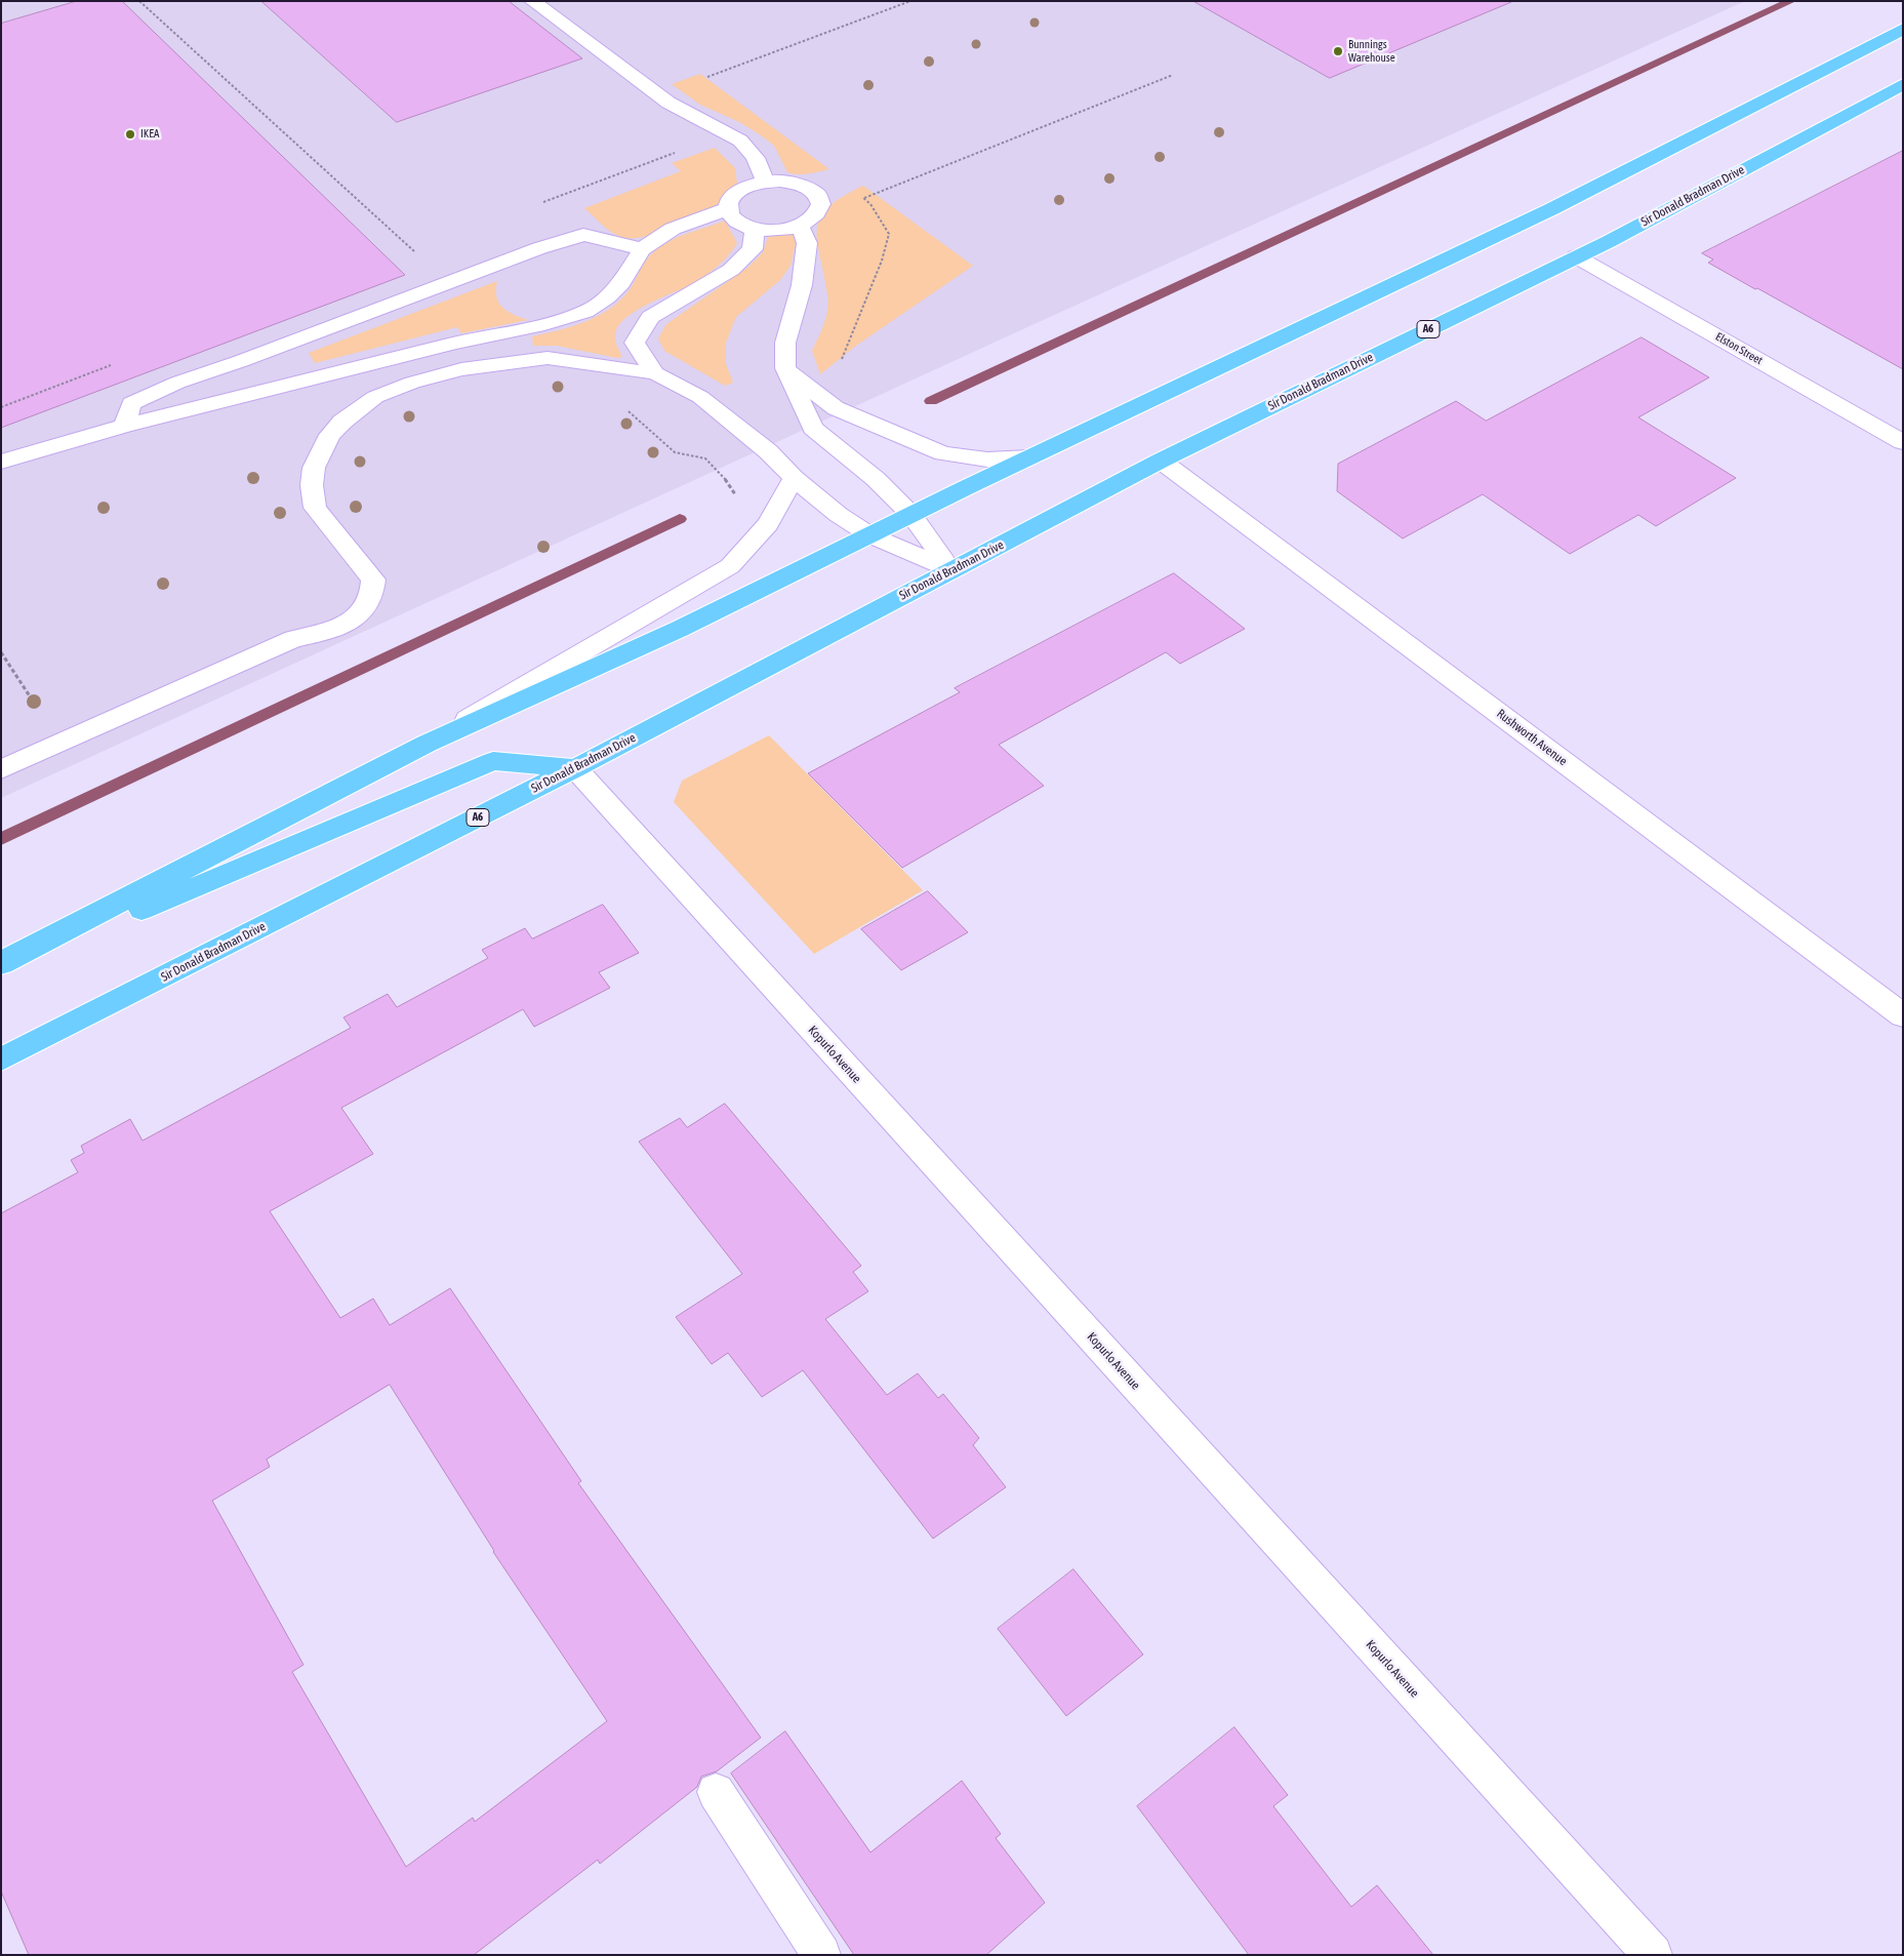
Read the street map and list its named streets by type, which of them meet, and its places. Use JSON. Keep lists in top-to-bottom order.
{
  "streets": {
    "main road": ["Sir Donald Bradman Drive", "A6"],
    "street": ["Elston Street", "Rushworth Avenue", "Kopurlo Avenue"]
  },
  "crossings": [
    ["Sir Donald Bradman Drive", "Elston Street"],
    ["Sir Donald Bradman Drive", "Rushworth Avenue"],
    ["Sir Donald Bradman Drive", "Kopurlo Avenue"]
  ],
  "places": ["Bunnings Warehouse", "IKEA"]
}
